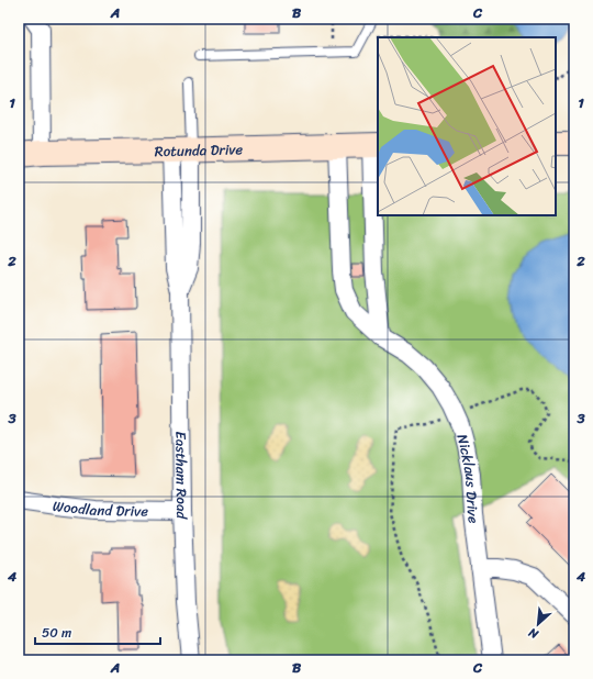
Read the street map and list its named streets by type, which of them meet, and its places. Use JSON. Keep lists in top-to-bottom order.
{
  "streets": {
    "main road": ["Rotunda Drive"],
    "street": ["Eastham Road", "Nicklaus Drive", "Woodland Drive"]
  },
  "crossings": [
    ["Rotunda Drive", "Eastham Road"],
    ["Rotunda Drive", "Nicklaus Drive"],
    ["Eastham Road", "Woodland Drive"]
  ],
  "scale_bar": "50 m",
  "north": "bottom left",
  "grid": {
    "columns": ["A", "B", "C"],
    "rows": [
      "1",
      "2",
      "3",
      "4"
    ]
  }
}
